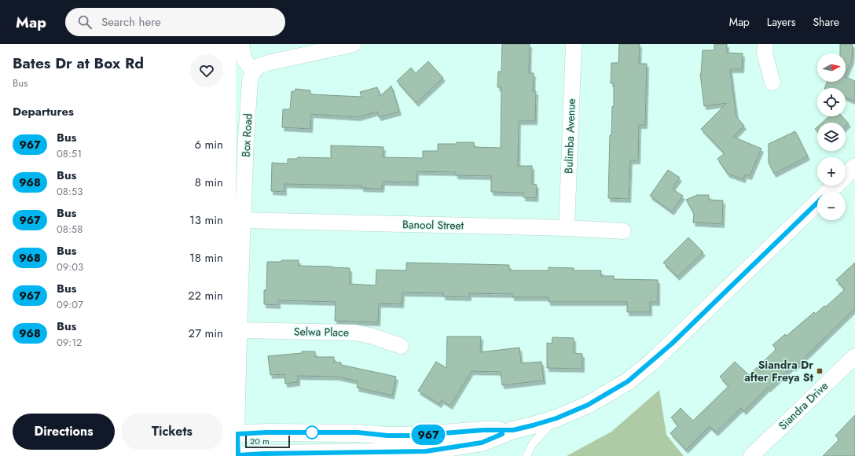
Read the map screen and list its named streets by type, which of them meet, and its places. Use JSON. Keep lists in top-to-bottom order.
{
  "streets": {
    "street": [
      "Box Road",
      "Bulimba Avenue",
      "Banool Street",
      "Selwa Place",
      "Siandra Drive"
    ]
  },
  "crossings": [
    ["Box Road", "Banool Street"],
    ["Box Road", "Selwa Place"],
    ["Bulimba Avenue", "Banool Street"]
  ],
  "places": {
    "transit": ["Siandra Dr after Freya St"]
  },
  "lines": ["bus line 967"],
  "scale_bar": "20 m",
  "north": "right",
  "page": {
    "header": "Map",
    "search": "Search here",
    "nav": ["Map", "Layers", "Share"],
    "heading": [
      ["Bates Dr at Box Rd", "Bus"],
      "Departures"
    ],
    "on_map": "967",
    "map_buttons": ["+", "−"],
    "list": [
      {
        "mark": "967",
        "name": "Bus",
        "note": "08:51",
        "value": "6 min"
      },
      {
        "mark": "968",
        "name": "Bus",
        "note": "08:53",
        "value": "8 min"
      },
      {
        "mark": "967",
        "name": "Bus",
        "note": "08:58",
        "value": "13 min"
      },
      {
        "mark": "968",
        "name": "Bus",
        "note": "09:03",
        "value": "18 min"
      },
      {
        "mark": "967",
        "name": "Bus",
        "note": "09:07",
        "value": "22 min"
      },
      {
        "mark": "968",
        "name": "Bus",
        "note": "09:12",
        "value": "27 min"
      }
    ],
    "buttons": ["Directions", "Tickets"],
    "scale": "20 m"
  }
}
